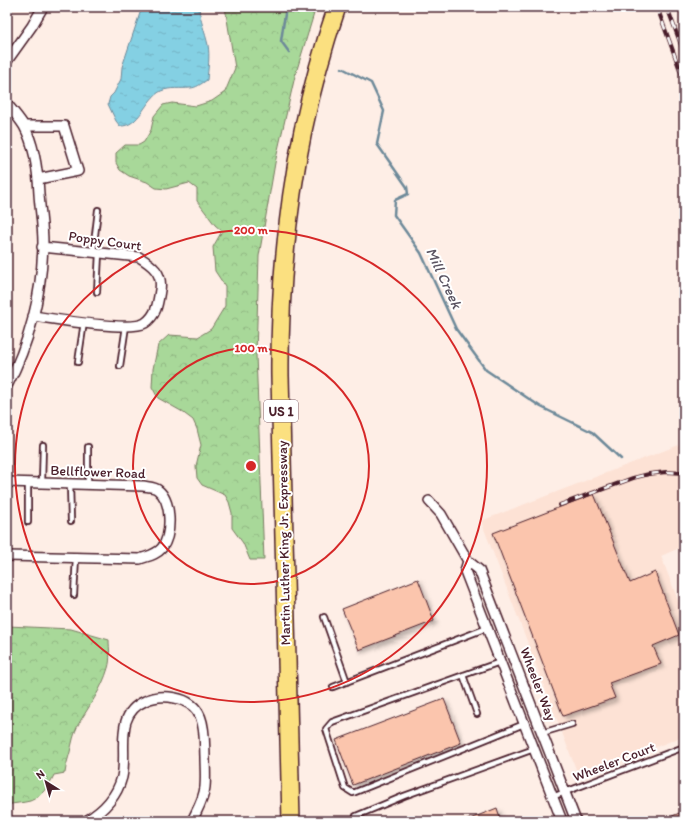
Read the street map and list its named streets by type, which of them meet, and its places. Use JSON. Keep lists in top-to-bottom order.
{
  "streets": {
    "highway": ["US 1", "Martin Luther King Jr. Expressway"],
    "street": ["Poppy Court", "Bellflower Road", "Wheeler Way"],
    "lane": ["Wheeler Court"]
  },
  "crossings": [
    ["Wheeler Way", "Wheeler Court"]
  ],
  "water": ["Mill Creek"],
  "north": "top left",
  "rings": ["200 m", "100 m"]
}
